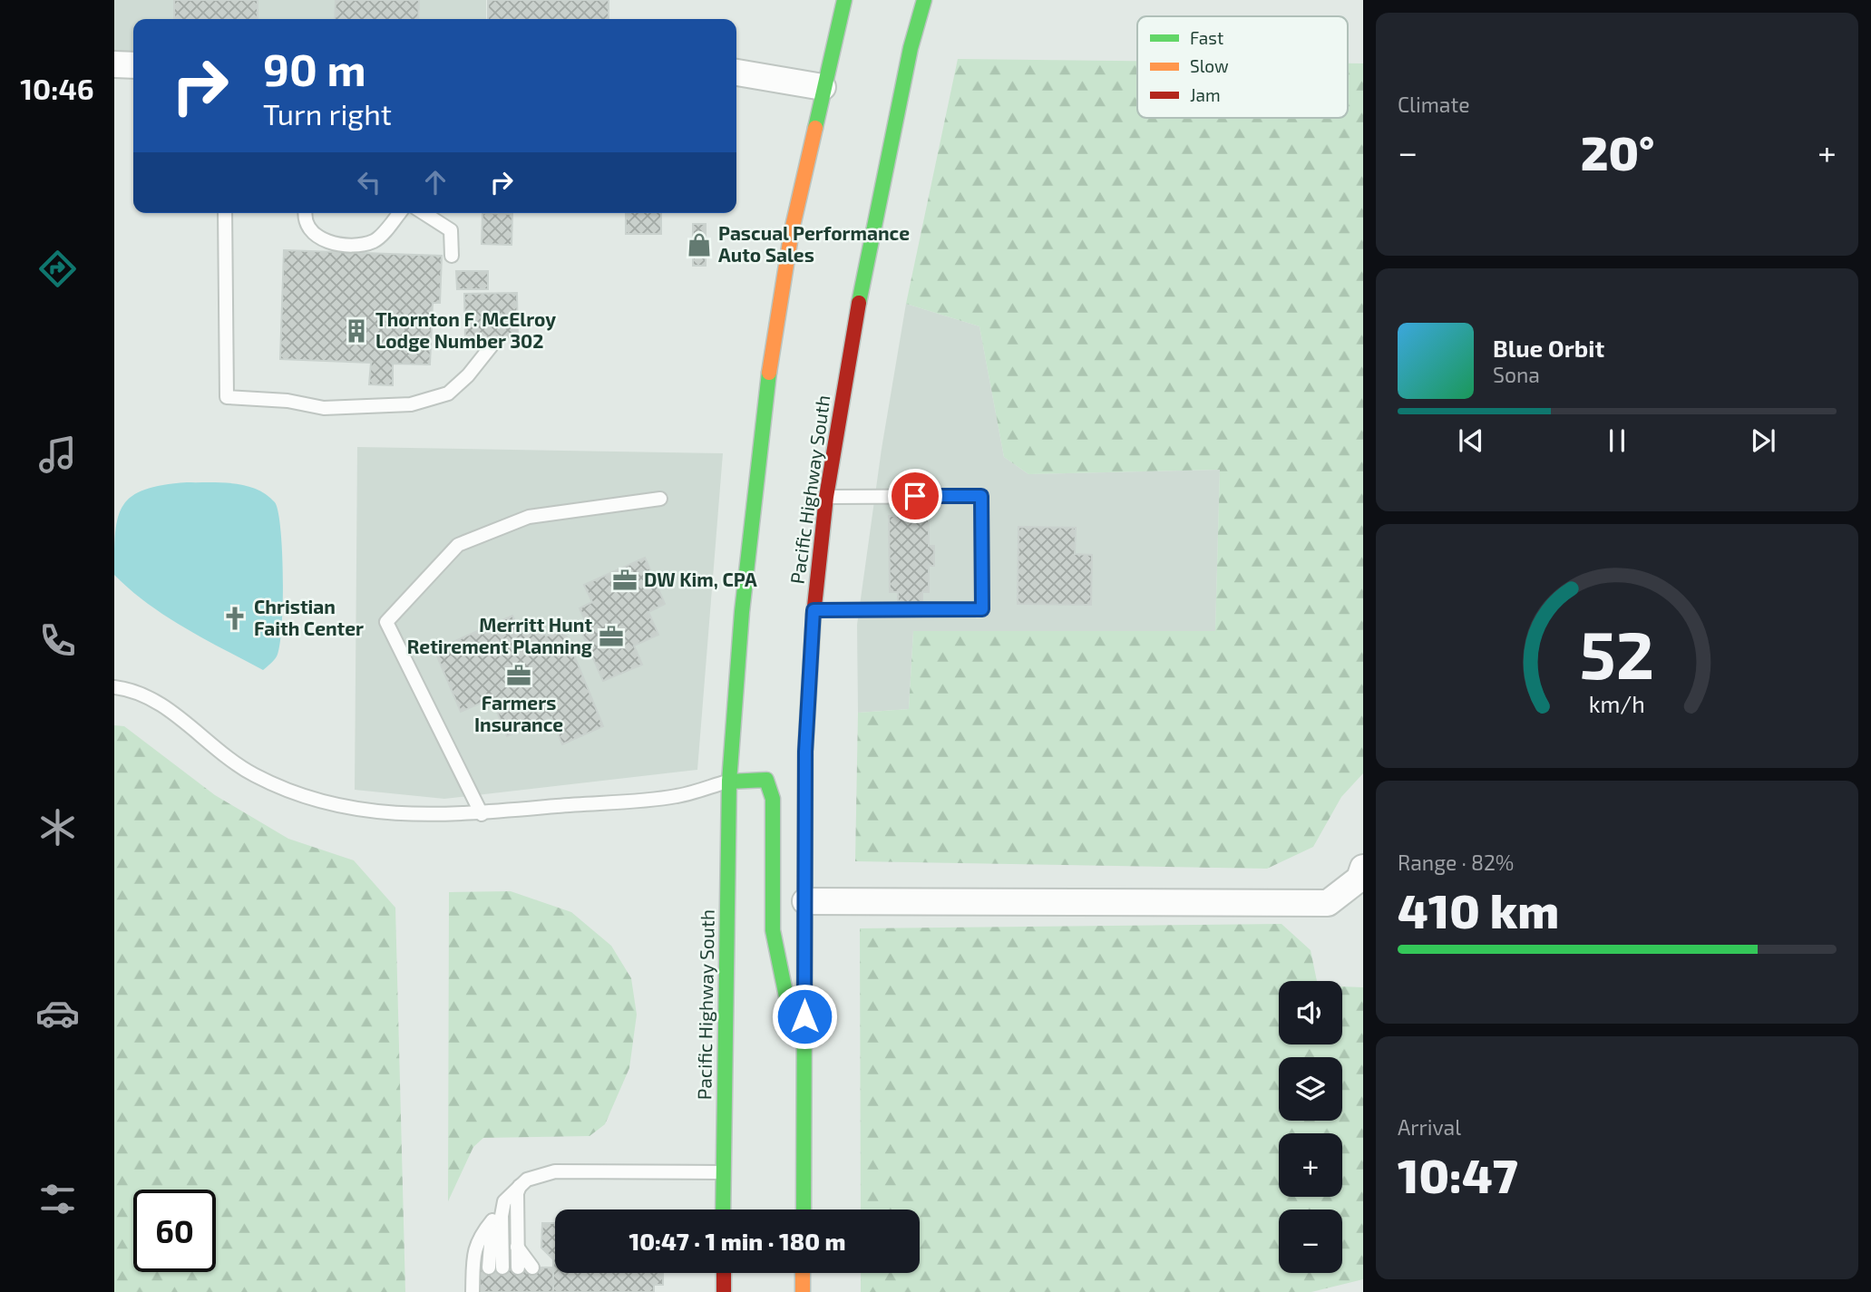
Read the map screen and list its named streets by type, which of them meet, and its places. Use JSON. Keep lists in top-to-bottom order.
{
  "streets": {
    "main road": ["Pacific Highway South"]
  },
  "places": {
    "shop": ["Pascual Performance Auto Sales"],
    "building": ["Thornton F. McElroy Lodge Number 302"],
    "office": ["DW Kim, CPA", "Merritt Hunt Retirement Planning", "Farmers Insurance"],
    "church": ["Christian Faith Center"]
  },
  "legend": ["Fast", "Slow", "Jam"],
  "page": {
    "tabs": "10:46",
    "tile": [
      "Climate",
      ["Range · 82%", "410 km"],
      ["Arrival", "10:47"]
    ],
    "turn": ["90 m", "Turn right"],
    "heat": ["−", "20°", "+"],
    "song": ["Blue Orbit", "Sona"],
    "map_buttons": ["+", "−"],
    "limit": "60",
    "trip": "10:47 · 1 min · 180 m",
    "gauge": ["52", "km/h"]
  }
}
